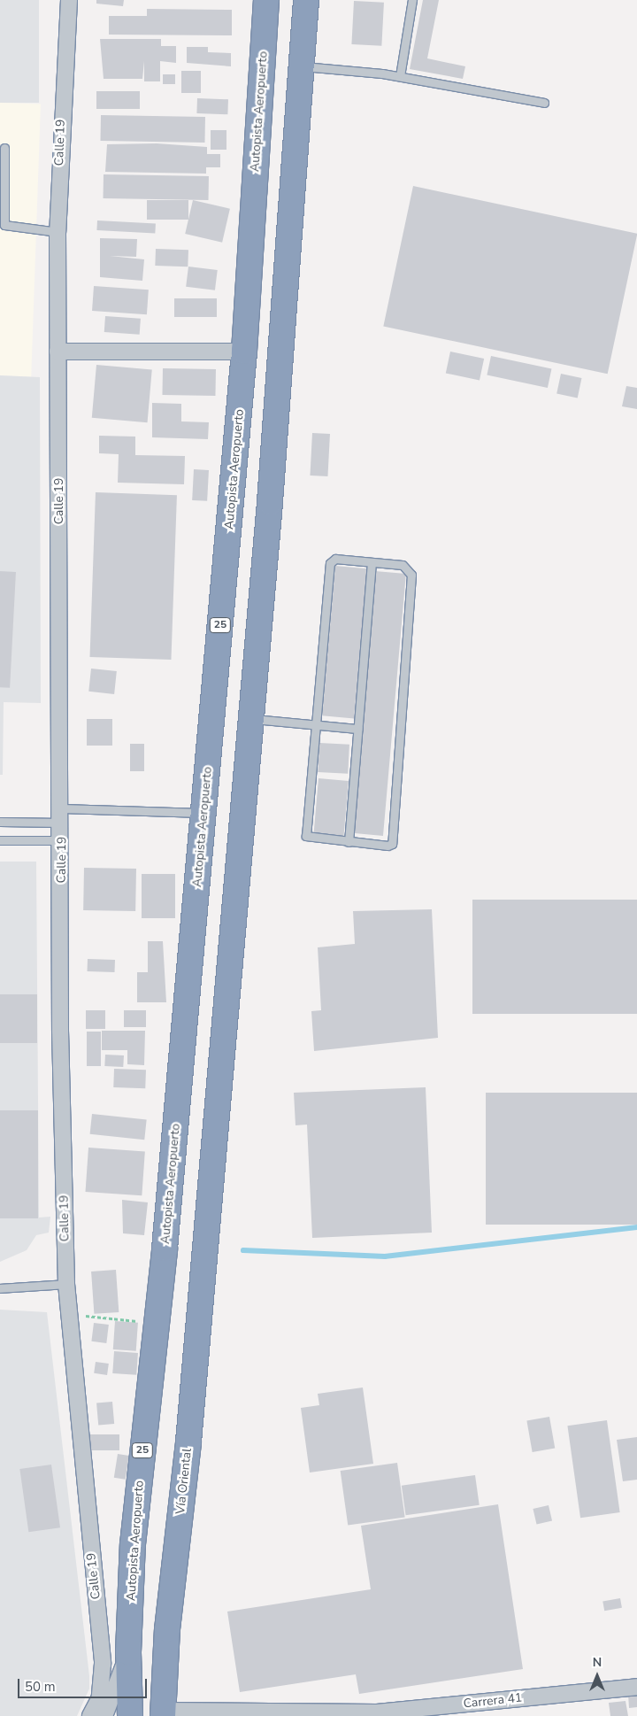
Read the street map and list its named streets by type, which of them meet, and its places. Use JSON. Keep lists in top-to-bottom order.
{
  "streets": {
    "highway": ["Autopista Aeropuerto", "25", "Vía Oriental"],
    "street": ["Calle 19", "Carrera 41"]
  },
  "crossings": [
    ["Autopista Aeropuerto", "25"],
    ["Vía Oriental", "Carrera 41"]
  ],
  "scale_bar": "50 m",
  "north": "top"
}
